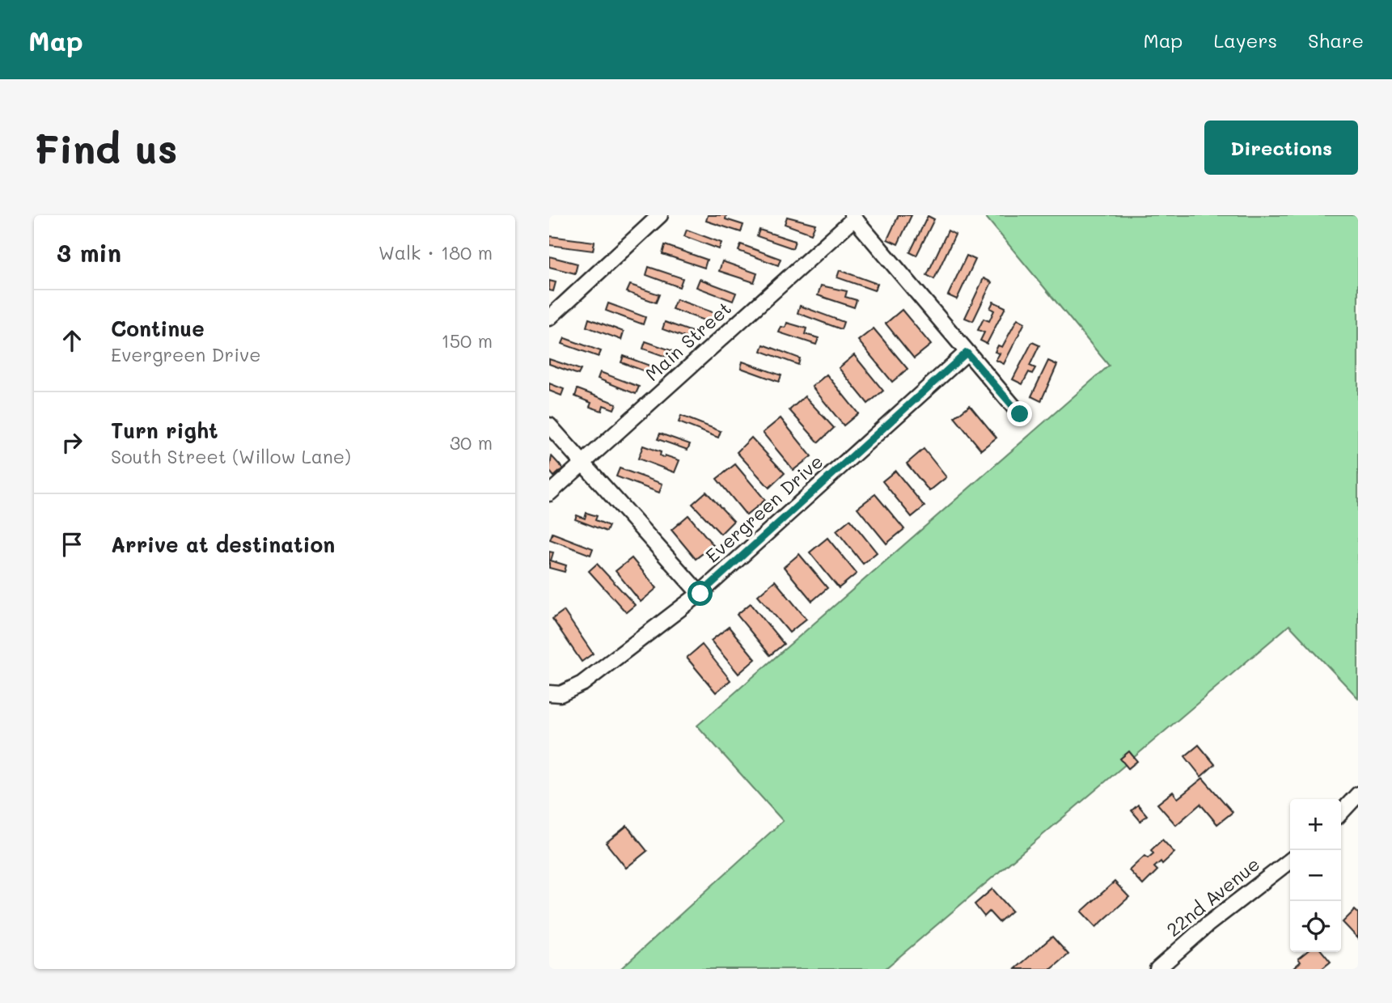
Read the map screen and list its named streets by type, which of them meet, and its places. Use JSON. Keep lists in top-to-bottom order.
{
  "streets": {
    "street": ["Main Street", "Evergreen Drive", "22nd Avenue"]
  },
  "page": {
    "header": "Map",
    "nav": ["Map", "Layers", "Share"],
    "buttons": "Directions",
    "title": "Find us",
    "heading": ["3 min", "Walk · 180 m"],
    "list": [
      ["Continue", "Evergreen Drive", "150 m"],
      ["Turn right", "South Street (Willow Lane)", "30 m"],
      "Arrive at destination"
    ],
    "map_buttons": ["+", "−"]
  }
}
